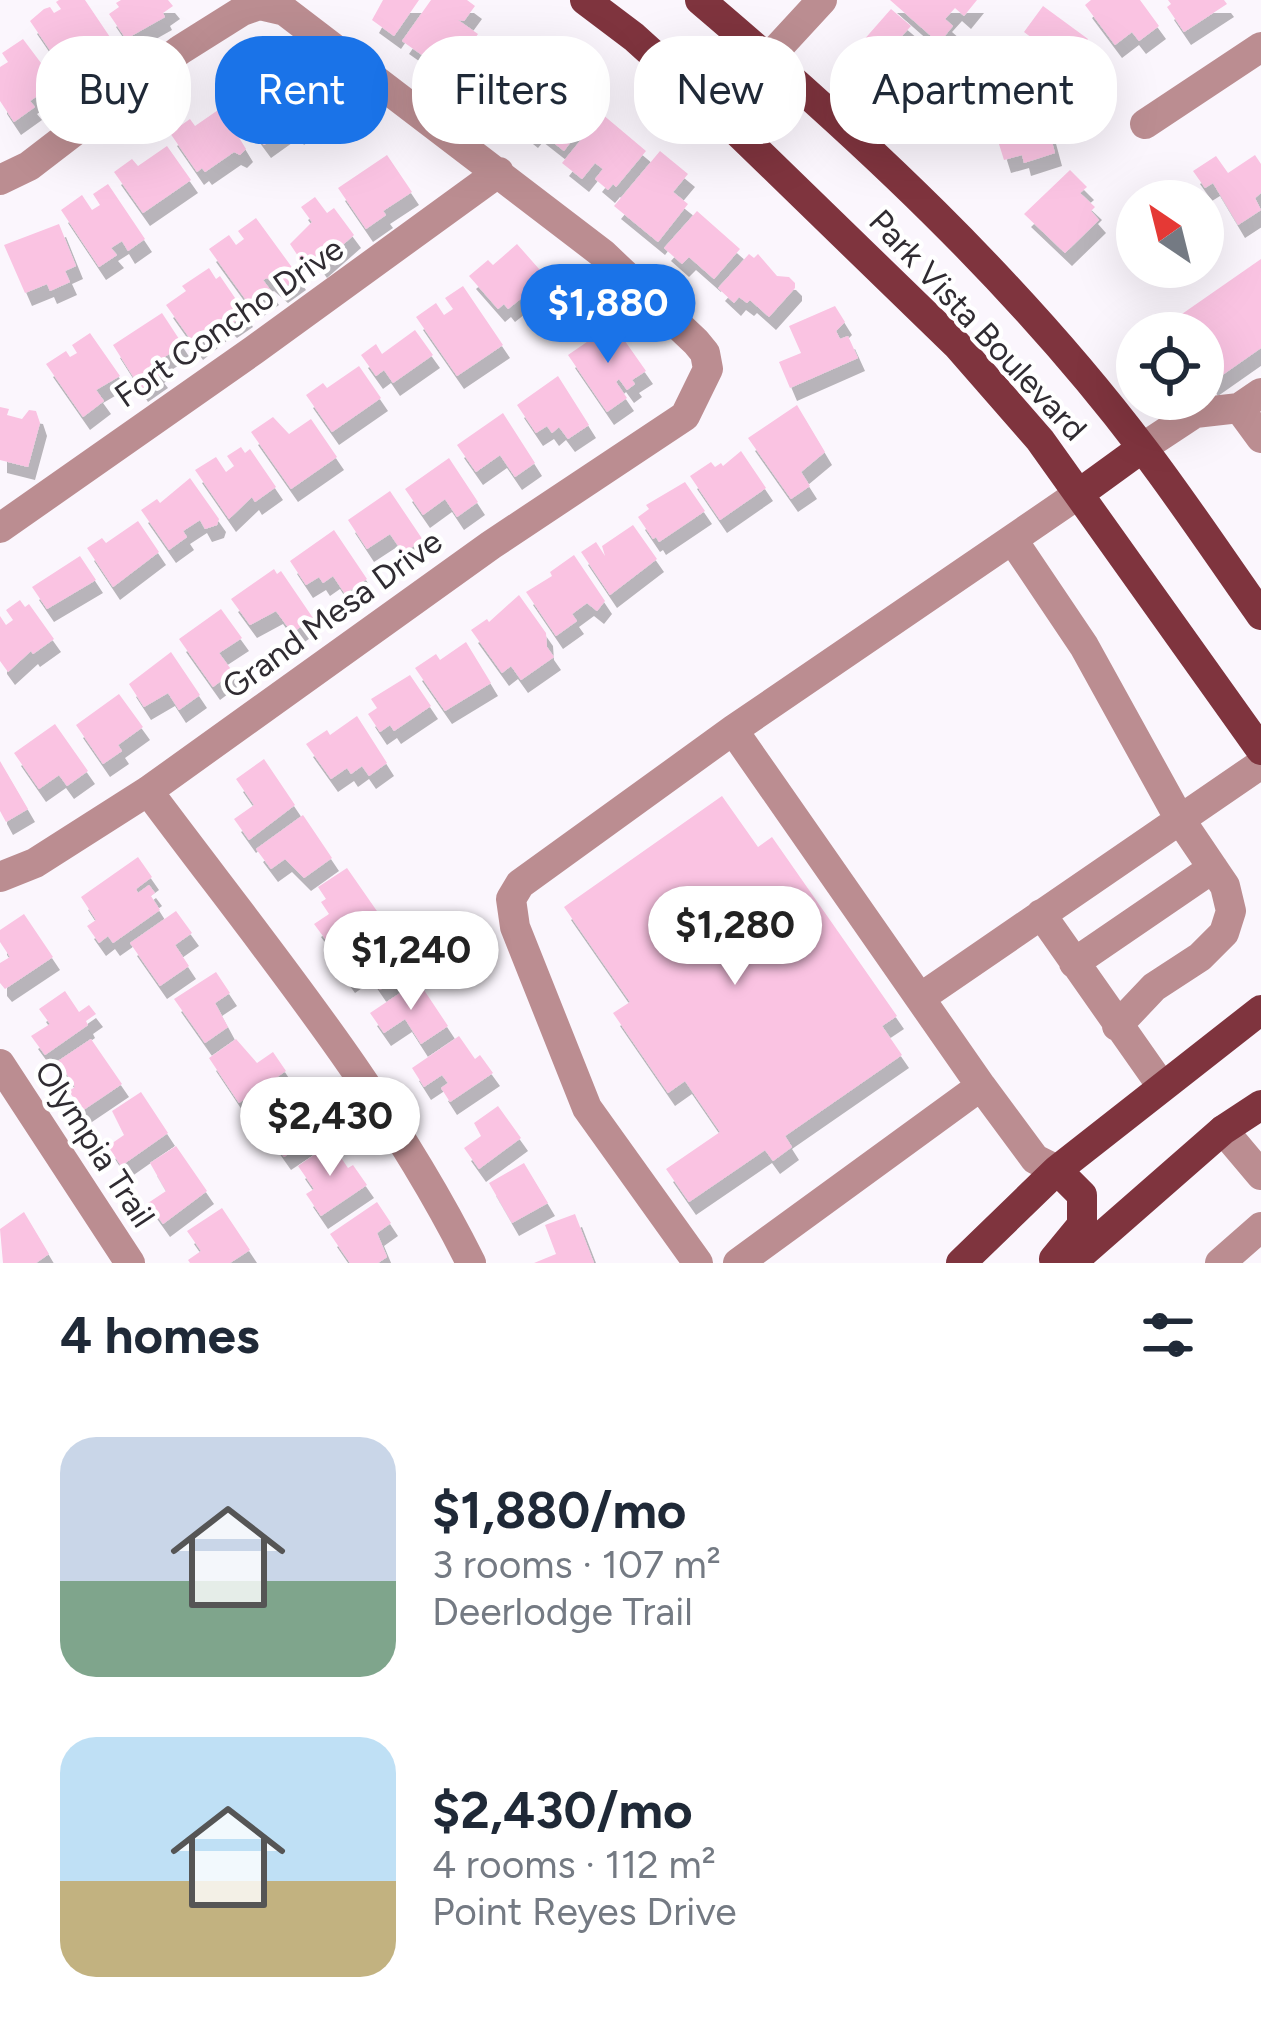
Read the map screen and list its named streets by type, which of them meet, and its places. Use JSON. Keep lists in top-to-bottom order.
{
  "streets": {
    "main road": ["Park Vista Boulevard"],
    "street": ["Fort Concho Drive", "Grand Mesa Drive", "Olympia Trail"]
  },
  "crossings": [
    ["Fort Concho Drive", "Grand Mesa Drive"]
  ],
  "north": "top left",
  "page": {
    "chip": [
      "Buy",
      "Rent",
      "Filters",
      "New",
      "Apartment"
    ],
    "price": [
      "$1,880",
      "$1,280",
      "$1,240",
      "$2,430"
    ],
    "heading": "4 homes",
    "list": [
      {
        "name": "$1,880/mo",
        "note": "3 rooms · 107 m² · Deerlodge Trail"
      },
      {
        "name": "$2,430/mo",
        "note": "4 rooms · 112 m² · Point Reyes Drive"
      }
    ]
  }
}
